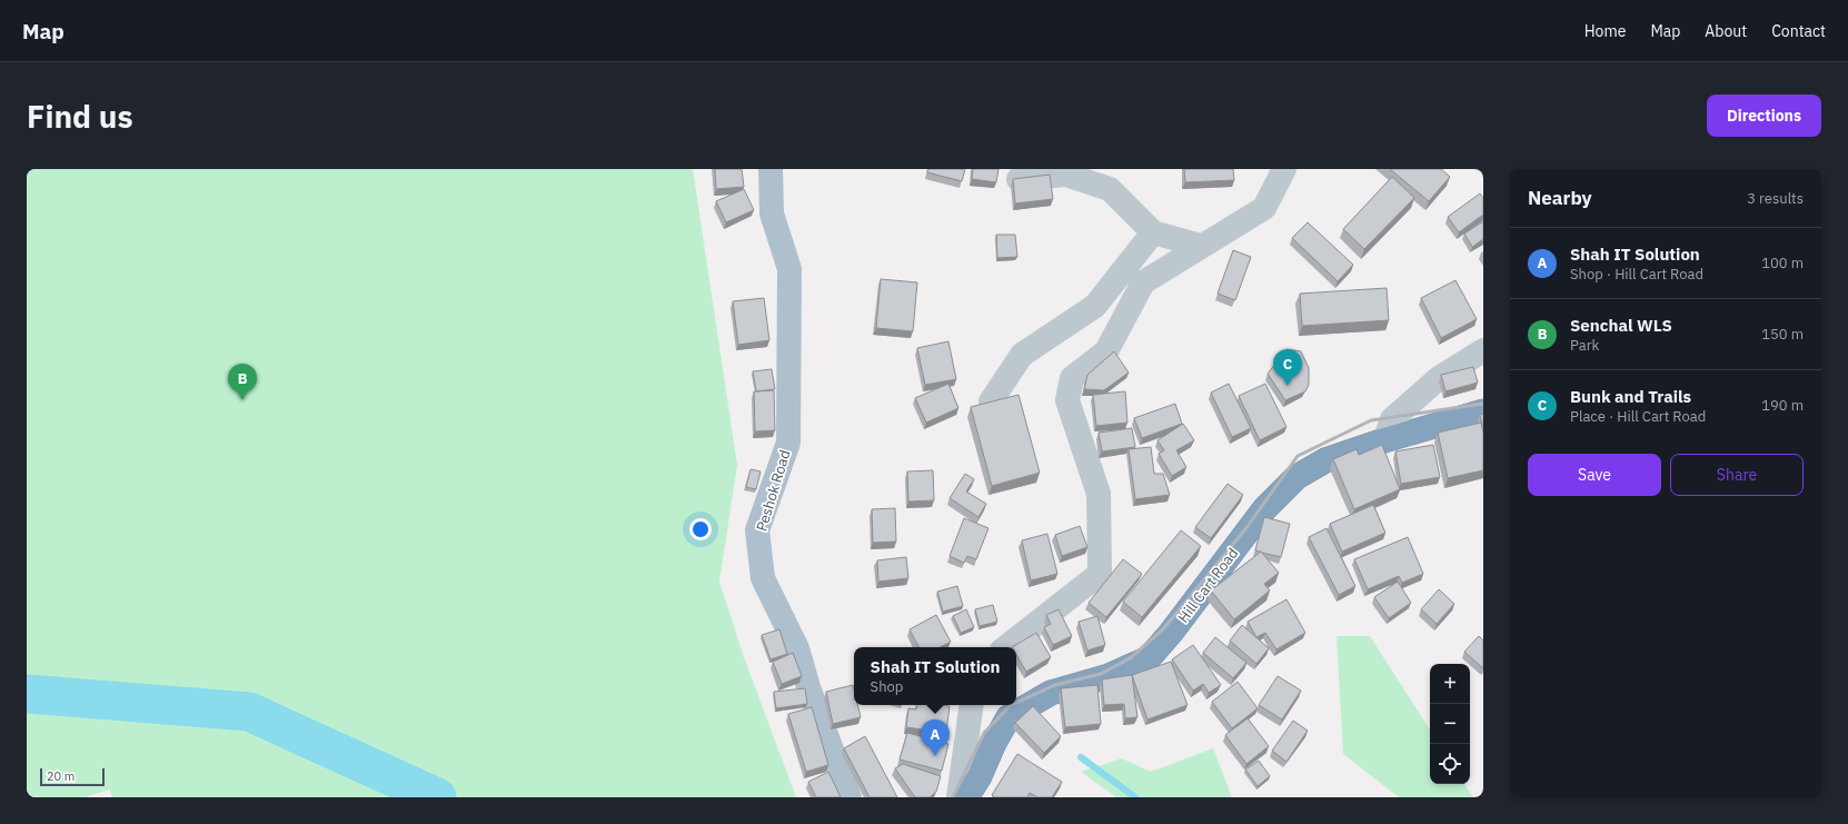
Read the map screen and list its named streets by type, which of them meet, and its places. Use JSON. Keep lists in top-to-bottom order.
{
  "streets": {
    "highway": ["Hill Cart Road"],
    "main road": ["Peshok Road"]
  },
  "scale_bar": "20 m",
  "page": {
    "header": "Map",
    "nav": [
      "Home",
      "Map",
      "About",
      "Contact"
    ],
    "buttons": [
      "Directions",
      ["Save", "Share"]
    ],
    "title": "Find us",
    "heading": ["Nearby", "3 results"],
    "list": [
      {
        "mark": "A",
        "name": "Shah IT Solution",
        "note": "Shop · Hill Cart Road",
        "value": "100 m"
      },
      {
        "mark": "B",
        "name": "Senchal WLS",
        "note": "Park",
        "value": "150 m"
      },
      {
        "mark": "C",
        "name": "Bunk and Trails",
        "note": "Place · Hill Cart Road",
        "value": "190 m"
      }
    ],
    "pins": ["C", "B", "A"],
    "popup": ["Shah IT Solution", "Shop"],
    "map_buttons": ["+", "−"],
    "scale": "20 m"
  }
}
